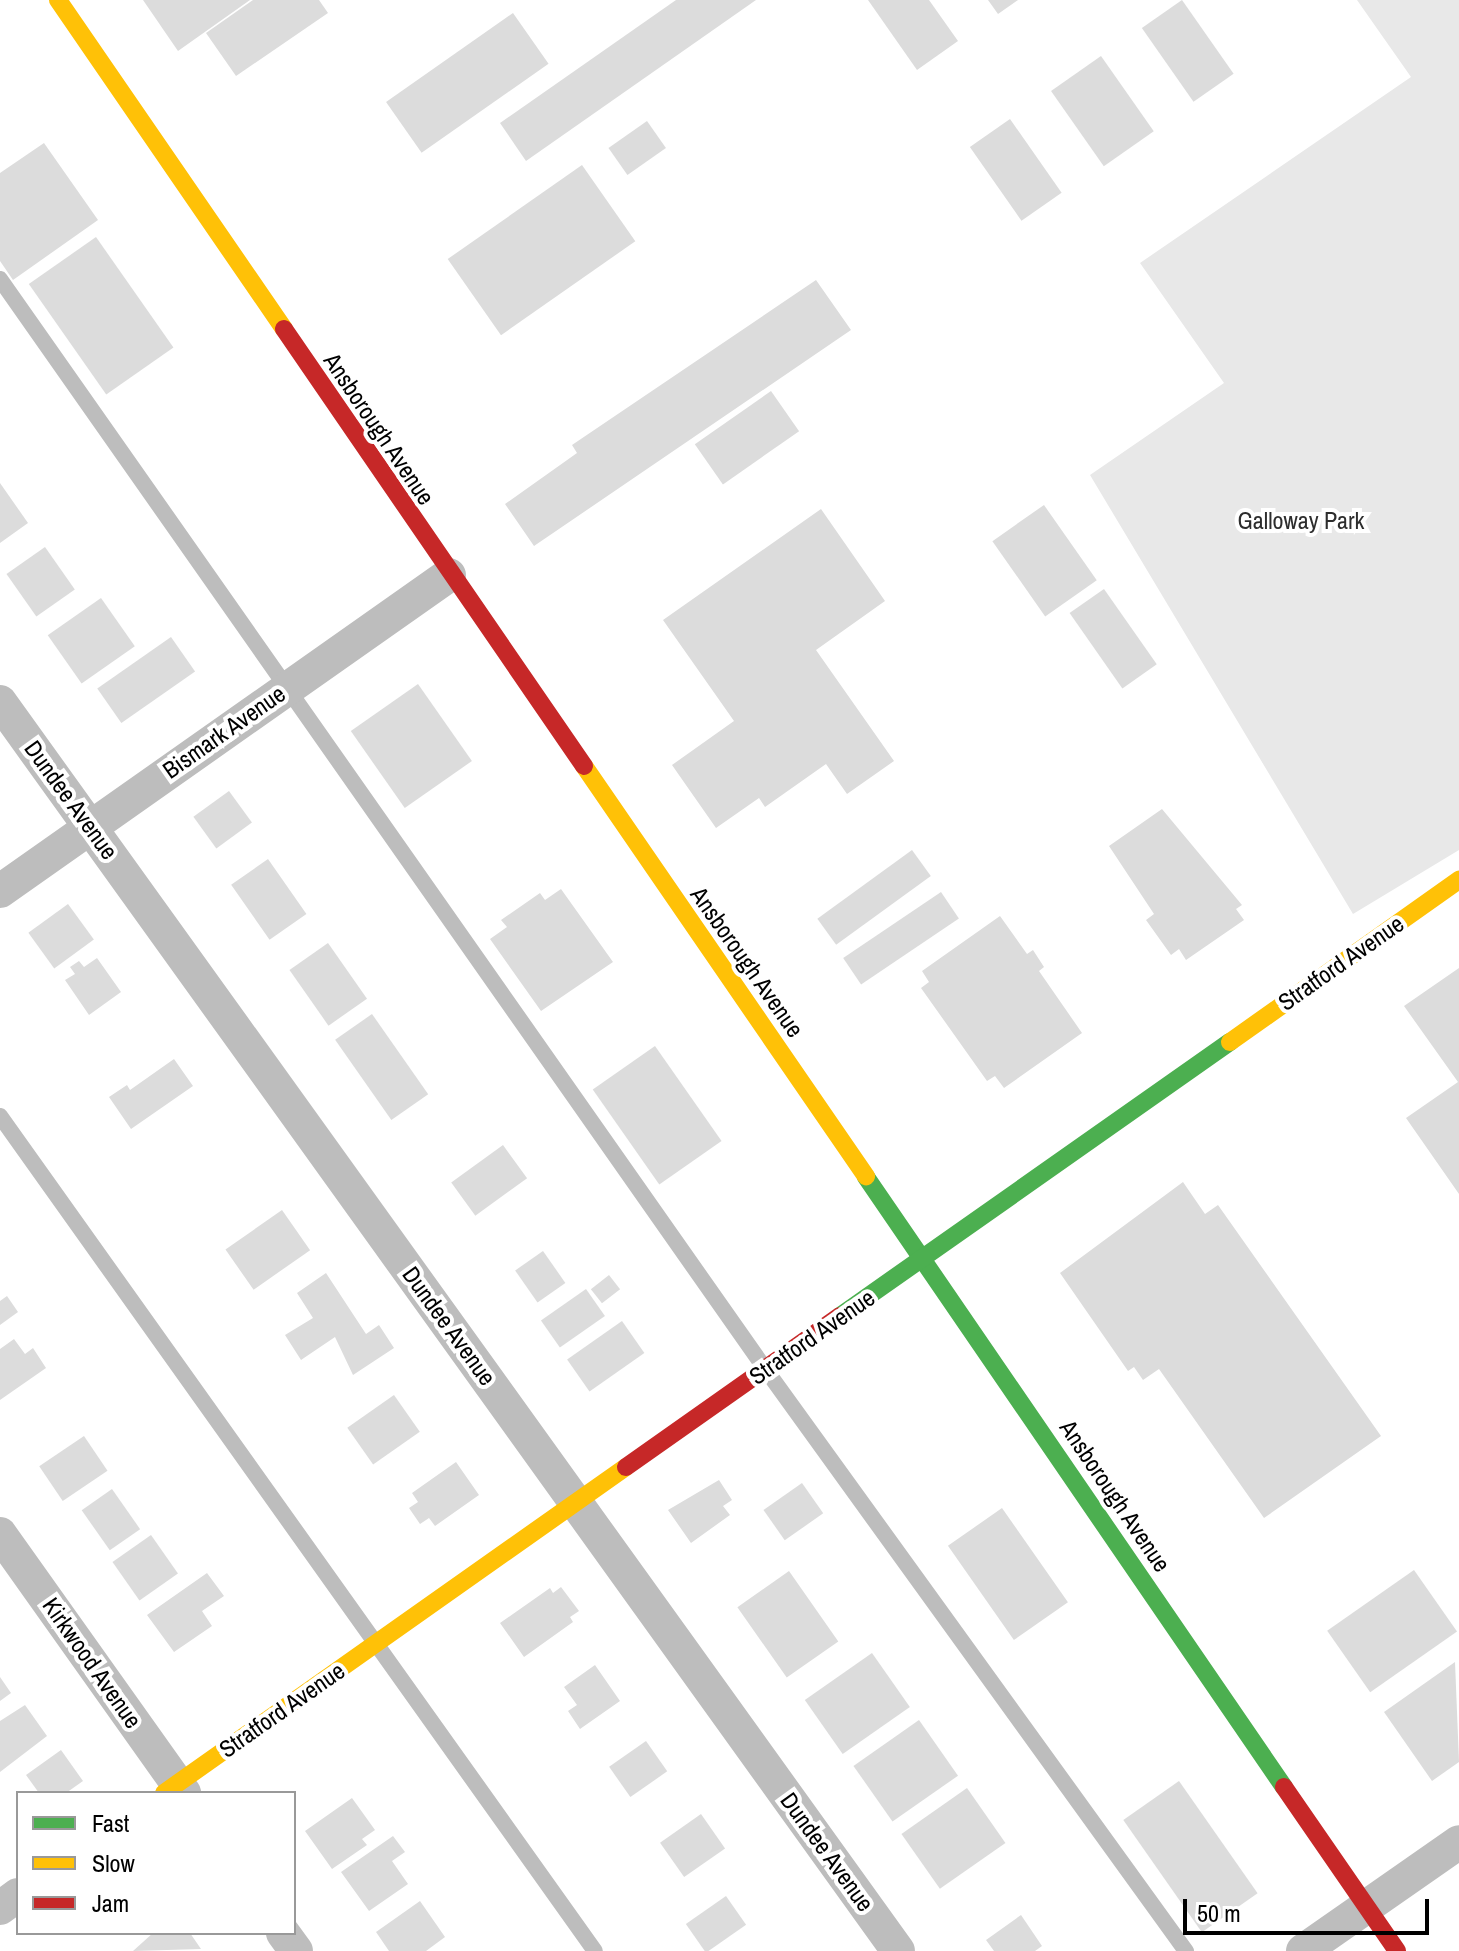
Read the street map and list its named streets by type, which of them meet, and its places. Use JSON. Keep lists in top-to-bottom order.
{
  "streets": {
    "main road": ["Ansborough Avenue", "Stratford Avenue"],
    "street": ["Bismark Avenue", "Dundee Avenue", "Kirkwood Avenue"]
  },
  "crossings": [
    ["Ansborough Avenue", "Bismark Avenue"],
    ["Ansborough Avenue", "Stratford Avenue"],
    ["Bismark Avenue", "Dundee Avenue"],
    ["Dundee Avenue", "Stratford Avenue"],
    ["Stratford Avenue", "Kirkwood Avenue"]
  ],
  "parks": ["Galloway Park"],
  "legend": ["Fast", "Slow", "Jam"],
  "scale_bar": "50 m"
}
